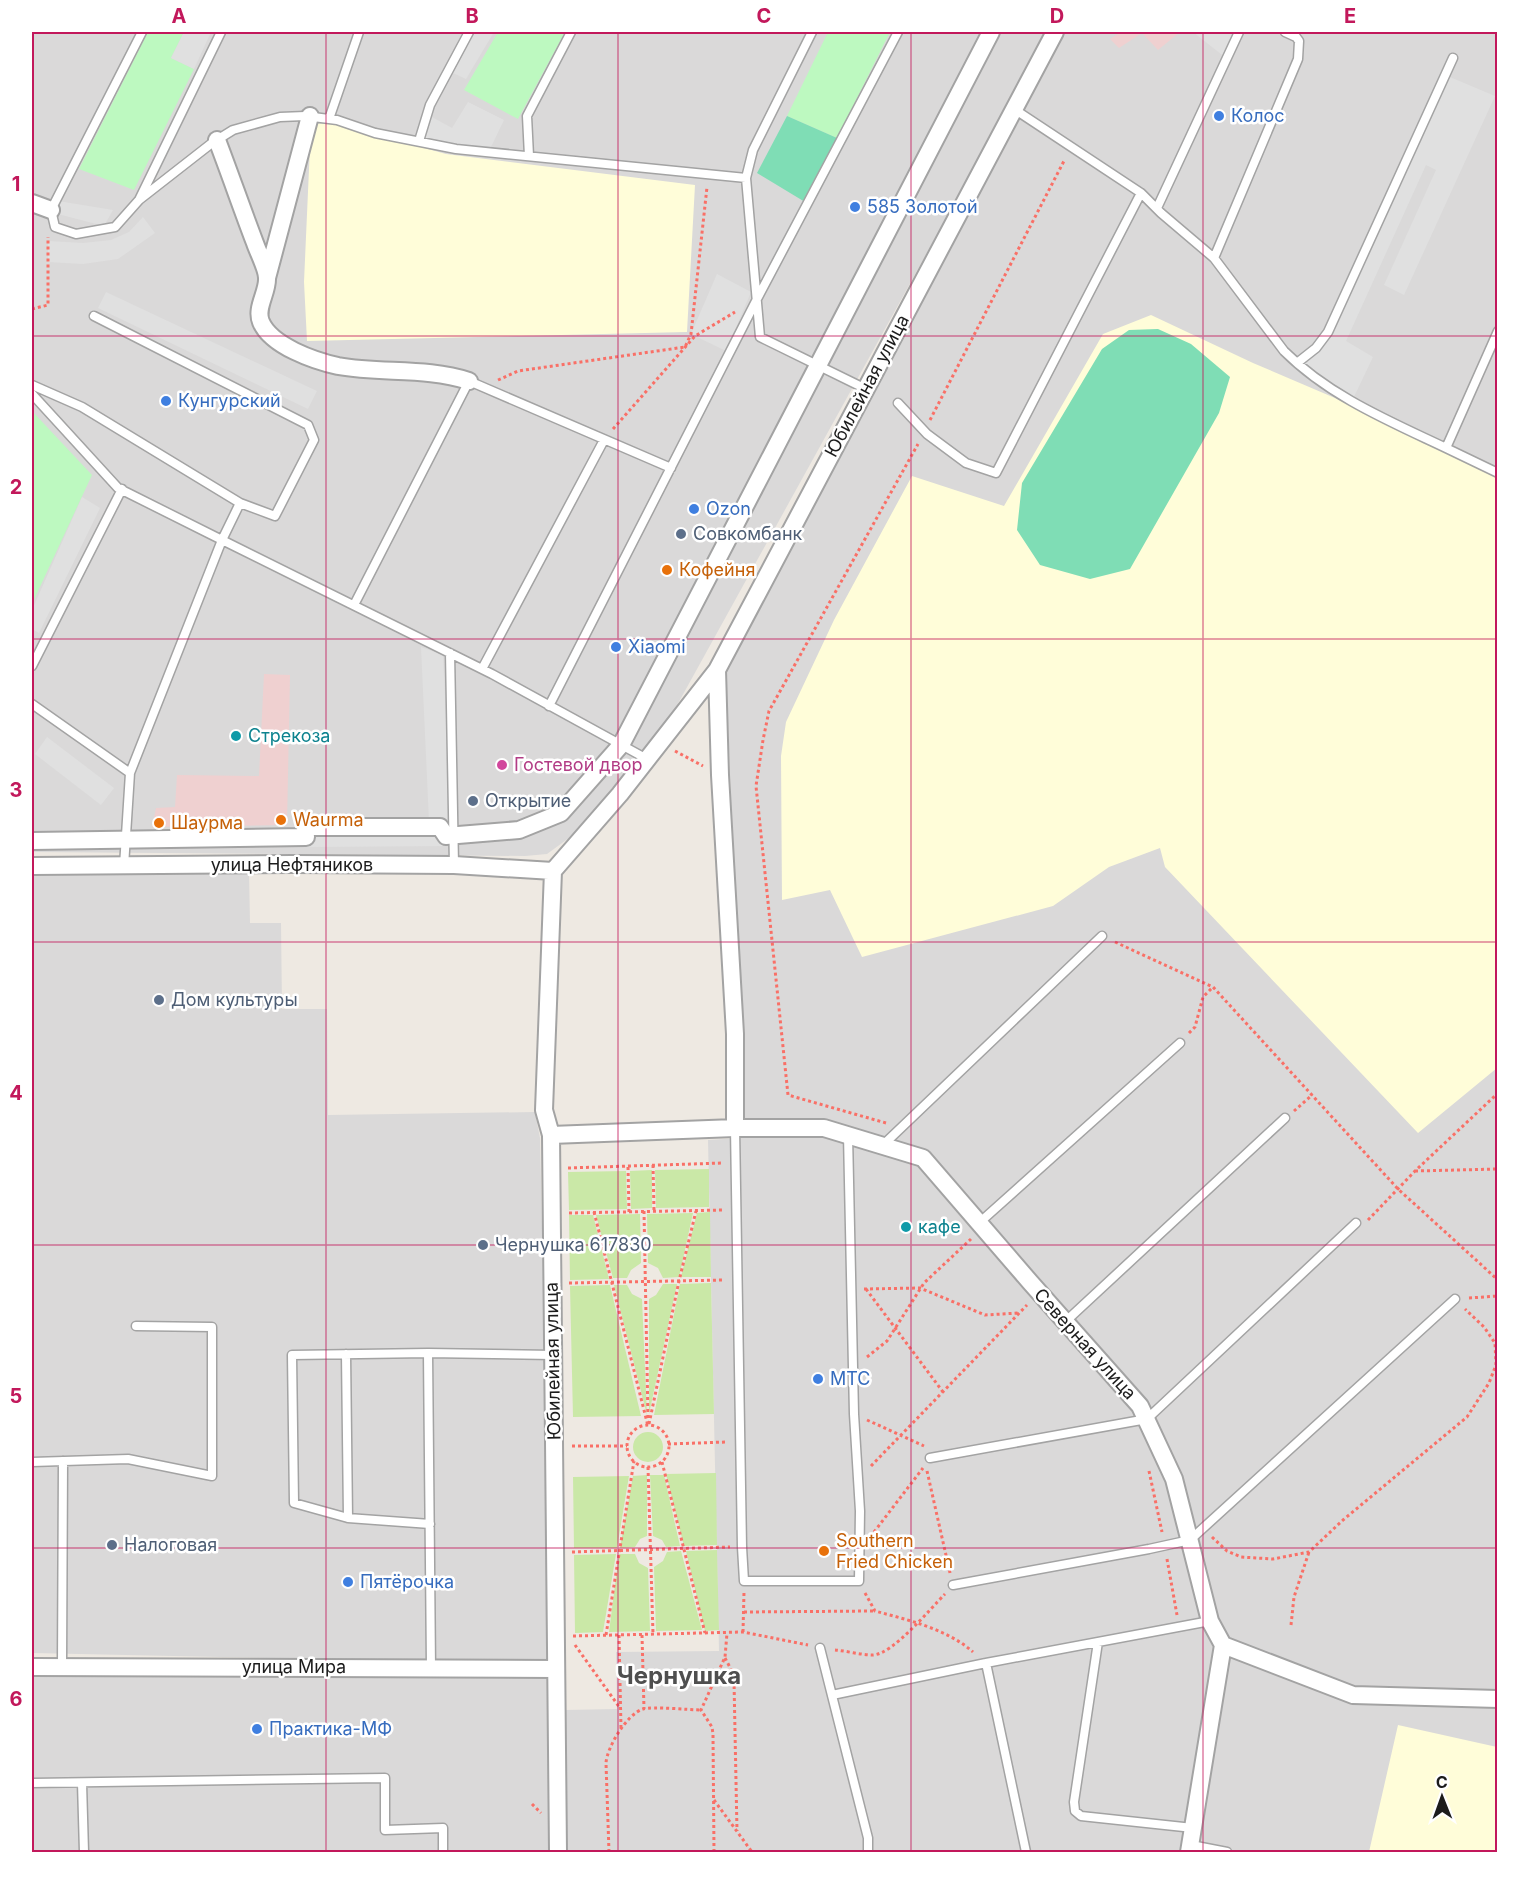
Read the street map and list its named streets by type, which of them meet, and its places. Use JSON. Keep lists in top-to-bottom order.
{
  "streets": {
    "street": [
      "Юбилейная улица",
      "улица Нефтяников",
      "Северная улица",
      "улица Мира"
    ]
  },
  "crossings": [
    ["Юбилейная улица", "улица Нефтяников"],
    ["Юбилейная улица", "Северная улица"],
    ["Юбилейная улица", "улица Мира"]
  ],
  "districts": ["Чернушка"],
  "places": [
    "Колос",
    "585 Золотой",
    "Кунгурский",
    "Ozon",
    "Совкомбанк",
    "Кофейня",
    "Xiaomi",
    "Стрекоза",
    "Гостевой двор",
    "Открытие",
    "Waurma",
    "Шаурма",
    "Дом культуры",
    "кафе",
    "Чернушка 617830",
    "МТС",
    "Налоговая",
    "Southern Fried Chicken",
    "Пятёрочка",
    "Практика-МФ"
  ],
  "north": "top",
  "grid": {
    "columns": [
      "A",
      "B",
      "C",
      "D",
      "E"
    ],
    "rows": [
      "1",
      "2",
      "3",
      "4",
      "5",
      "6"
    ]
  }
}
